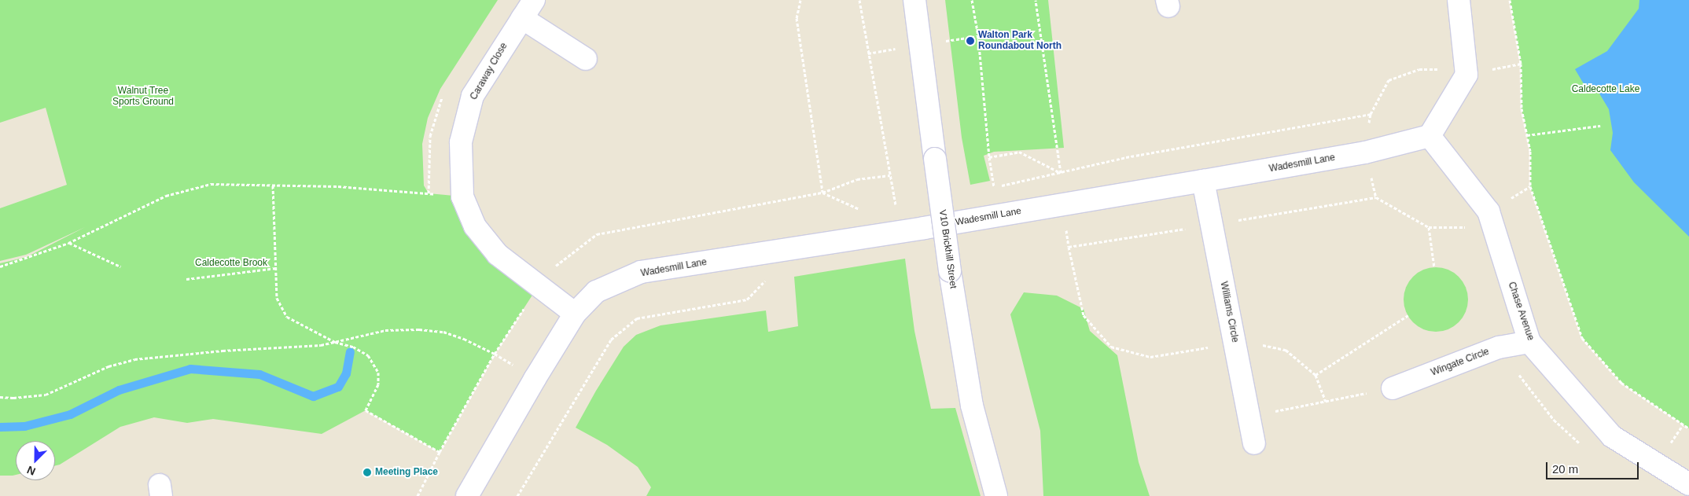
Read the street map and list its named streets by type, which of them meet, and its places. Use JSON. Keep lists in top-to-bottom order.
{
  "streets": {
    "street": [
      "Caraway Close",
      "Wadesmill Lane",
      "V10 Brickhill Street",
      "Chase Avenue",
      "Williams Circle",
      "Wingate Circle"
    ]
  },
  "crossings": [
    ["Caraway Close", "Wadesmill Lane"],
    ["Wadesmill Lane", "Chase Avenue"],
    ["Wadesmill Lane", "Williams Circle"],
    ["Chase Avenue", "Wingate Circle"]
  ],
  "parks": ["Caldecotte Lake", "Walnut Tree Sports Ground", "Caldecotte Brook"],
  "places": ["Walton Park Roundabout North", "Meeting Place"],
  "scale_bar": "20 m",
  "north": "bottom left"
}
